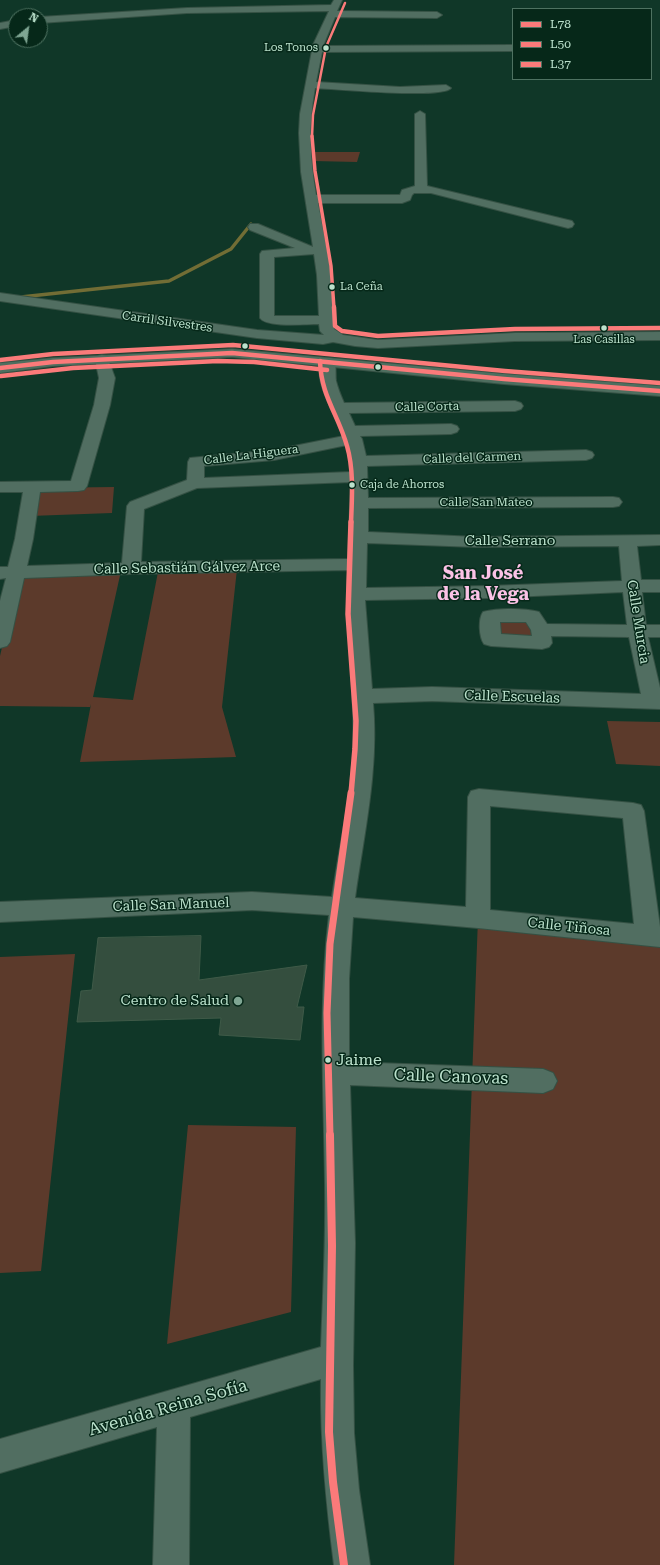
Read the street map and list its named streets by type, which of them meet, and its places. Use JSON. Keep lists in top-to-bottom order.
{
  "streets": {
    "street": [
      "Carril Silvestres",
      "Calle Corta",
      "Calle La Higuera",
      "Calle del Carmen",
      "Calle San Mateo",
      "Calle Serrano",
      "Calle Sebastián Gálvez Arce",
      "Calle Murcia",
      "Calle Escuelas",
      "Calle San Manuel",
      "Calle Tiñosa",
      "Calle Canovas",
      "Avenida Reina Sofía"
    ]
  },
  "crossings": [
    ["Calle La Higuera", "Calle del Carmen"],
    ["Calle Serrano", "Calle Murcia"],
    ["Calle Murcia", "Calle Escuelas"],
    ["Calle San Manuel", "Calle Tiñosa"]
  ],
  "districts": ["San José de la Vega"],
  "places": [
    "Los Tonos",
    "La Ceña",
    "Las Casillas",
    "Caja de Ahorros",
    "Centro de Salud",
    "Jaime"
  ],
  "lines": ["transit line L37", "transit line L78", "transit line L50"],
  "legend": ["L78", "L50", "L37"],
  "north": "top right"
}
